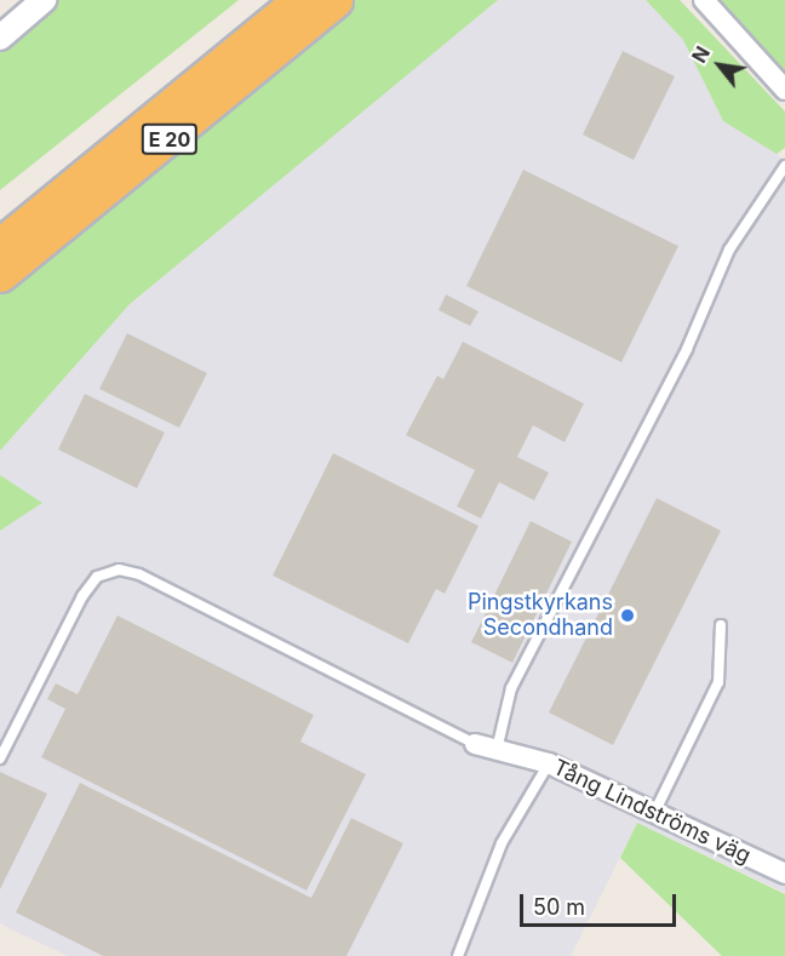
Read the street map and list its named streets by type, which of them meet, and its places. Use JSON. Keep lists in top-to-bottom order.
{
  "streets": {
    "highway": ["E 20"],
    "street": ["Tång Lindströms väg"]
  },
  "places": ["Pingstkyrkans Secondhand"],
  "scale_bar": "50 m",
  "north": "top left"
}
